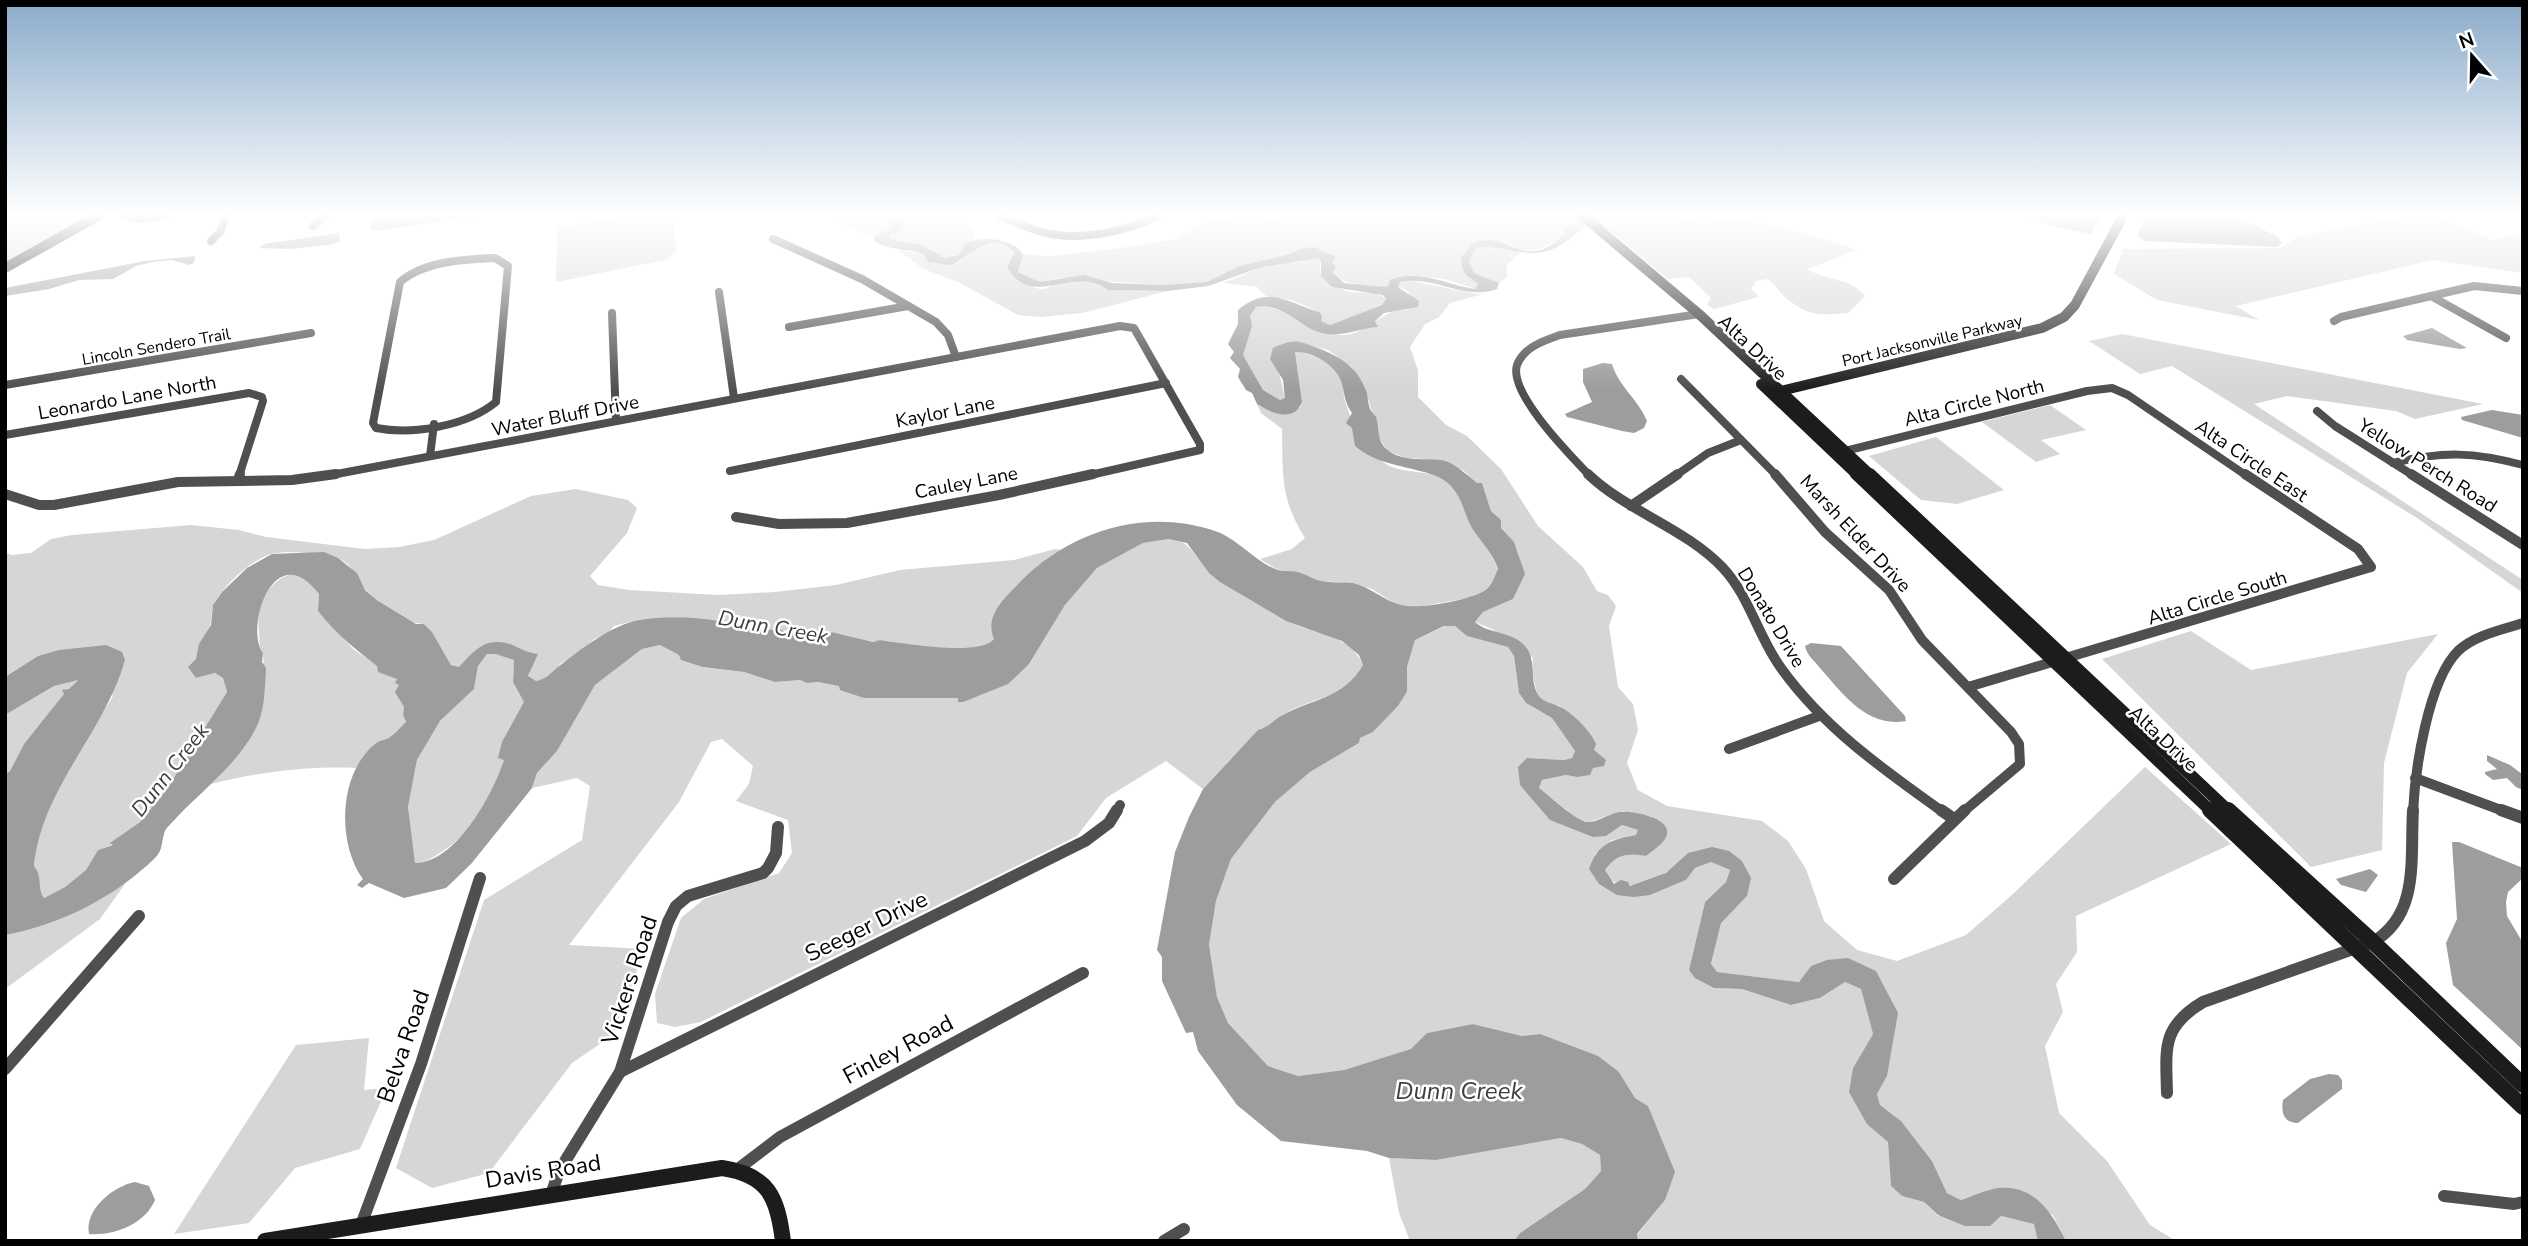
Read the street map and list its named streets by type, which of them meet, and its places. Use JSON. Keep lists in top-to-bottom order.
{
  "streets": {
    "street": [
      "Port Jacksonville Parkway",
      "Lincoln Sendero Trail",
      "Alta Drive",
      "Leonardo Lane North",
      "Alta Circle North",
      "Kaylor Lane",
      "Water Bluff Drive",
      "Alta Circle East",
      "Yellow Perch Road",
      "Cauley Lane",
      "Marsh Elder Drive",
      "Alta Circle South",
      "Donato Drive",
      "Seeger Drive",
      "Vickers Road",
      "Belva Road",
      "Finley Road",
      "Davis Road"
    ]
  },
  "crossings": [
    ["Port Jacksonville Parkway", "Alta Drive"],
    ["Alta Drive", "Alta Circle North"],
    ["Alta Drive", "Alta Circle South"],
    ["Alta Drive", "Donato Drive"],
    ["Leonardo Lane North", "Water Bluff Drive"],
    ["Alta Circle North", "Alta Circle East"],
    ["Kaylor Lane", "Water Bluff Drive"],
    ["Kaylor Lane", "Cauley Lane"],
    ["Water Bluff Drive", "Cauley Lane"],
    ["Alta Circle East", "Alta Circle South"],
    ["Marsh Elder Drive", "Alta Circle South"],
    ["Marsh Elder Drive", "Donato Drive"],
    ["Seeger Drive", "Vickers Road"],
    ["Vickers Road", "Davis Road"],
    ["Belva Road", "Davis Road"],
    ["Finley Road", "Davis Road"]
  ],
  "water": ["Dunn Creek"],
  "north": "top"
}
